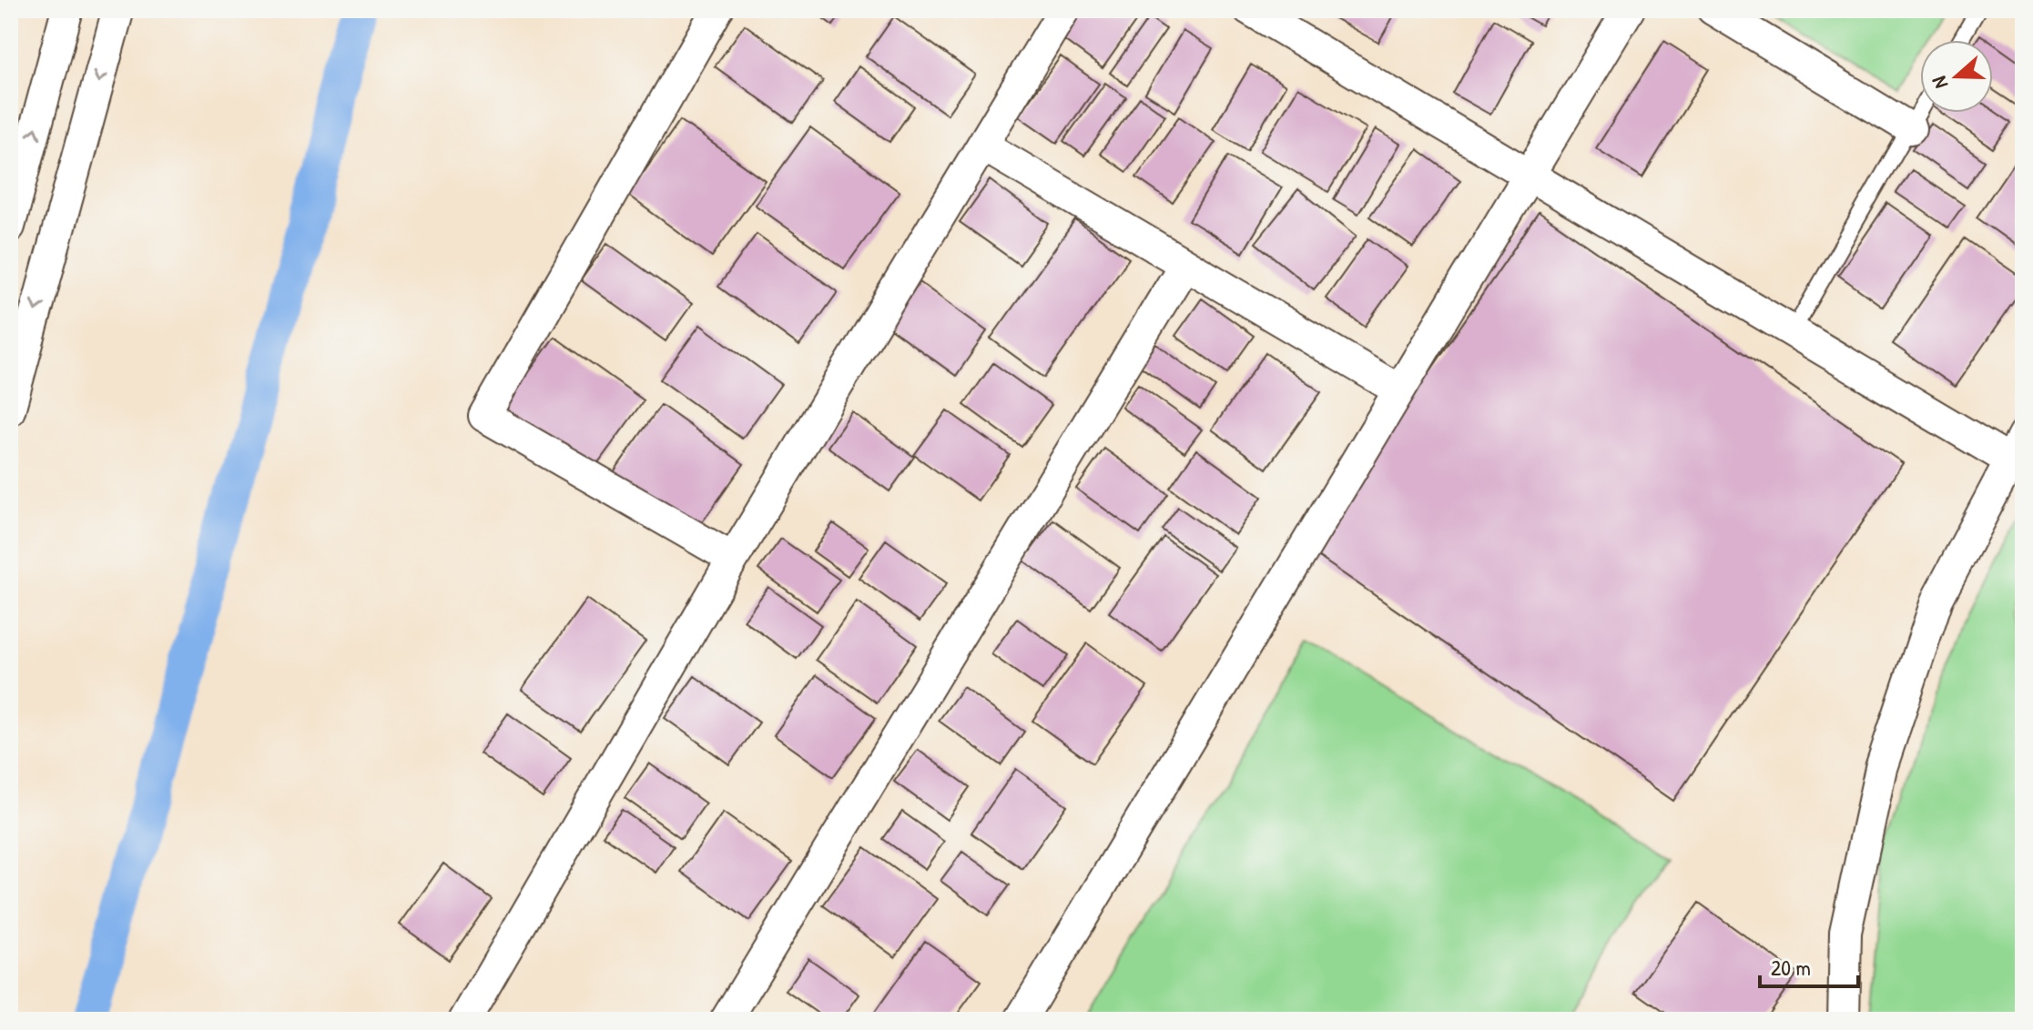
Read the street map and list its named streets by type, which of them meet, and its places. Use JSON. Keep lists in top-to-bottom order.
{
  "scale_bar": "20 m",
  "north": "left"
}
